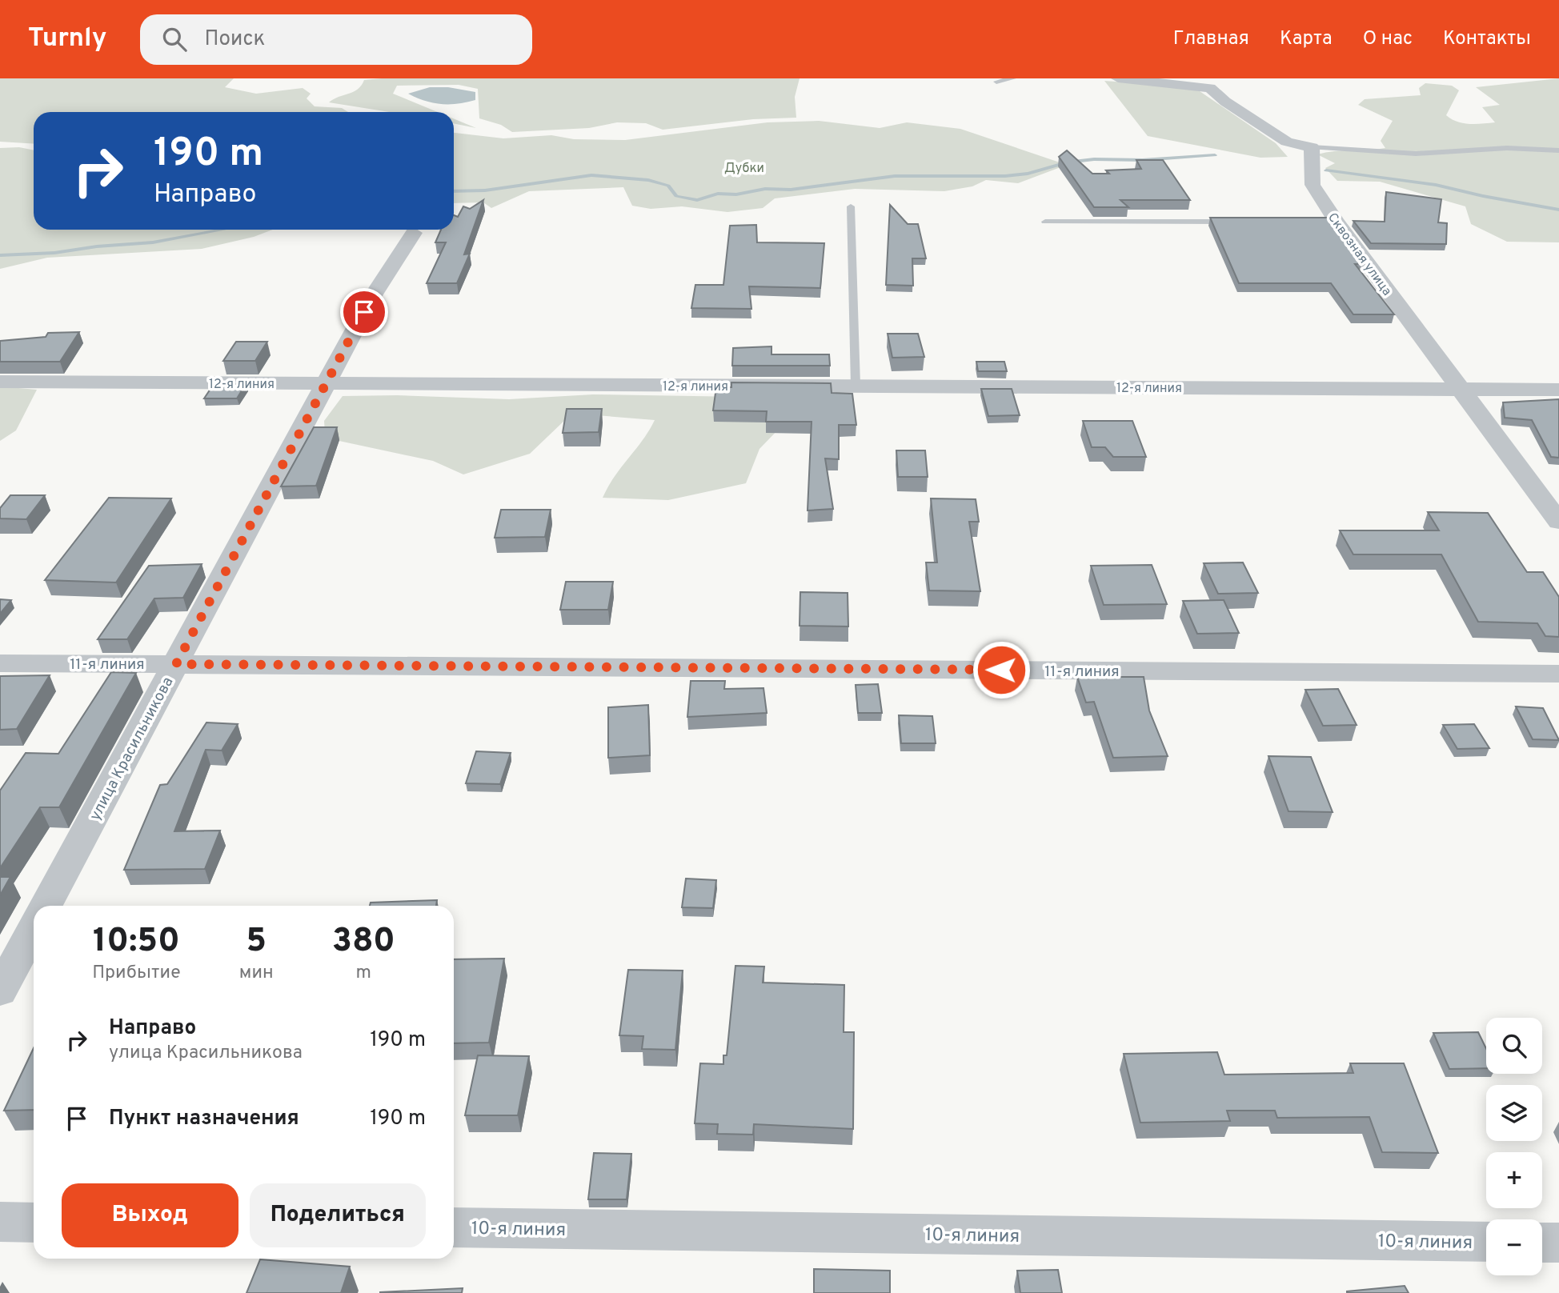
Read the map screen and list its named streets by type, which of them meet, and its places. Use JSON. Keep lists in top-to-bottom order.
{
  "streets": {
    "street": [
      "Сквозная улица",
      "12-я линия",
      "11-я линия",
      "улица Красильникова",
      "10-я линия"
    ]
  },
  "crossings": [
    ["Сквозная улица", "12-я линия"],
    ["12-я линия", "улица Красильникова"],
    ["11-я линия", "улица Красильникова"]
  ],
  "parks": ["Дубки"],
  "page": {
    "header": "Turnly",
    "search": "Поиск",
    "nav": [
      "Главная",
      "Карта",
      "О нас",
      "Контакты"
    ],
    "turn": ["190 m", "Направо"],
    "eta": [
      "10:50",
      "Прибытие",
      "5",
      "мин",
      "380",
      "m"
    ],
    "list": [
      {
        "name": "Направо",
        "note": "улица Красильникова",
        "value": "190 m"
      },
      {
        "name": "Пункт назначения",
        "value": "190 m"
      }
    ],
    "map_buttons": ["+", "−"],
    "buttons": ["Выход", "Поделиться"]
  }
}
